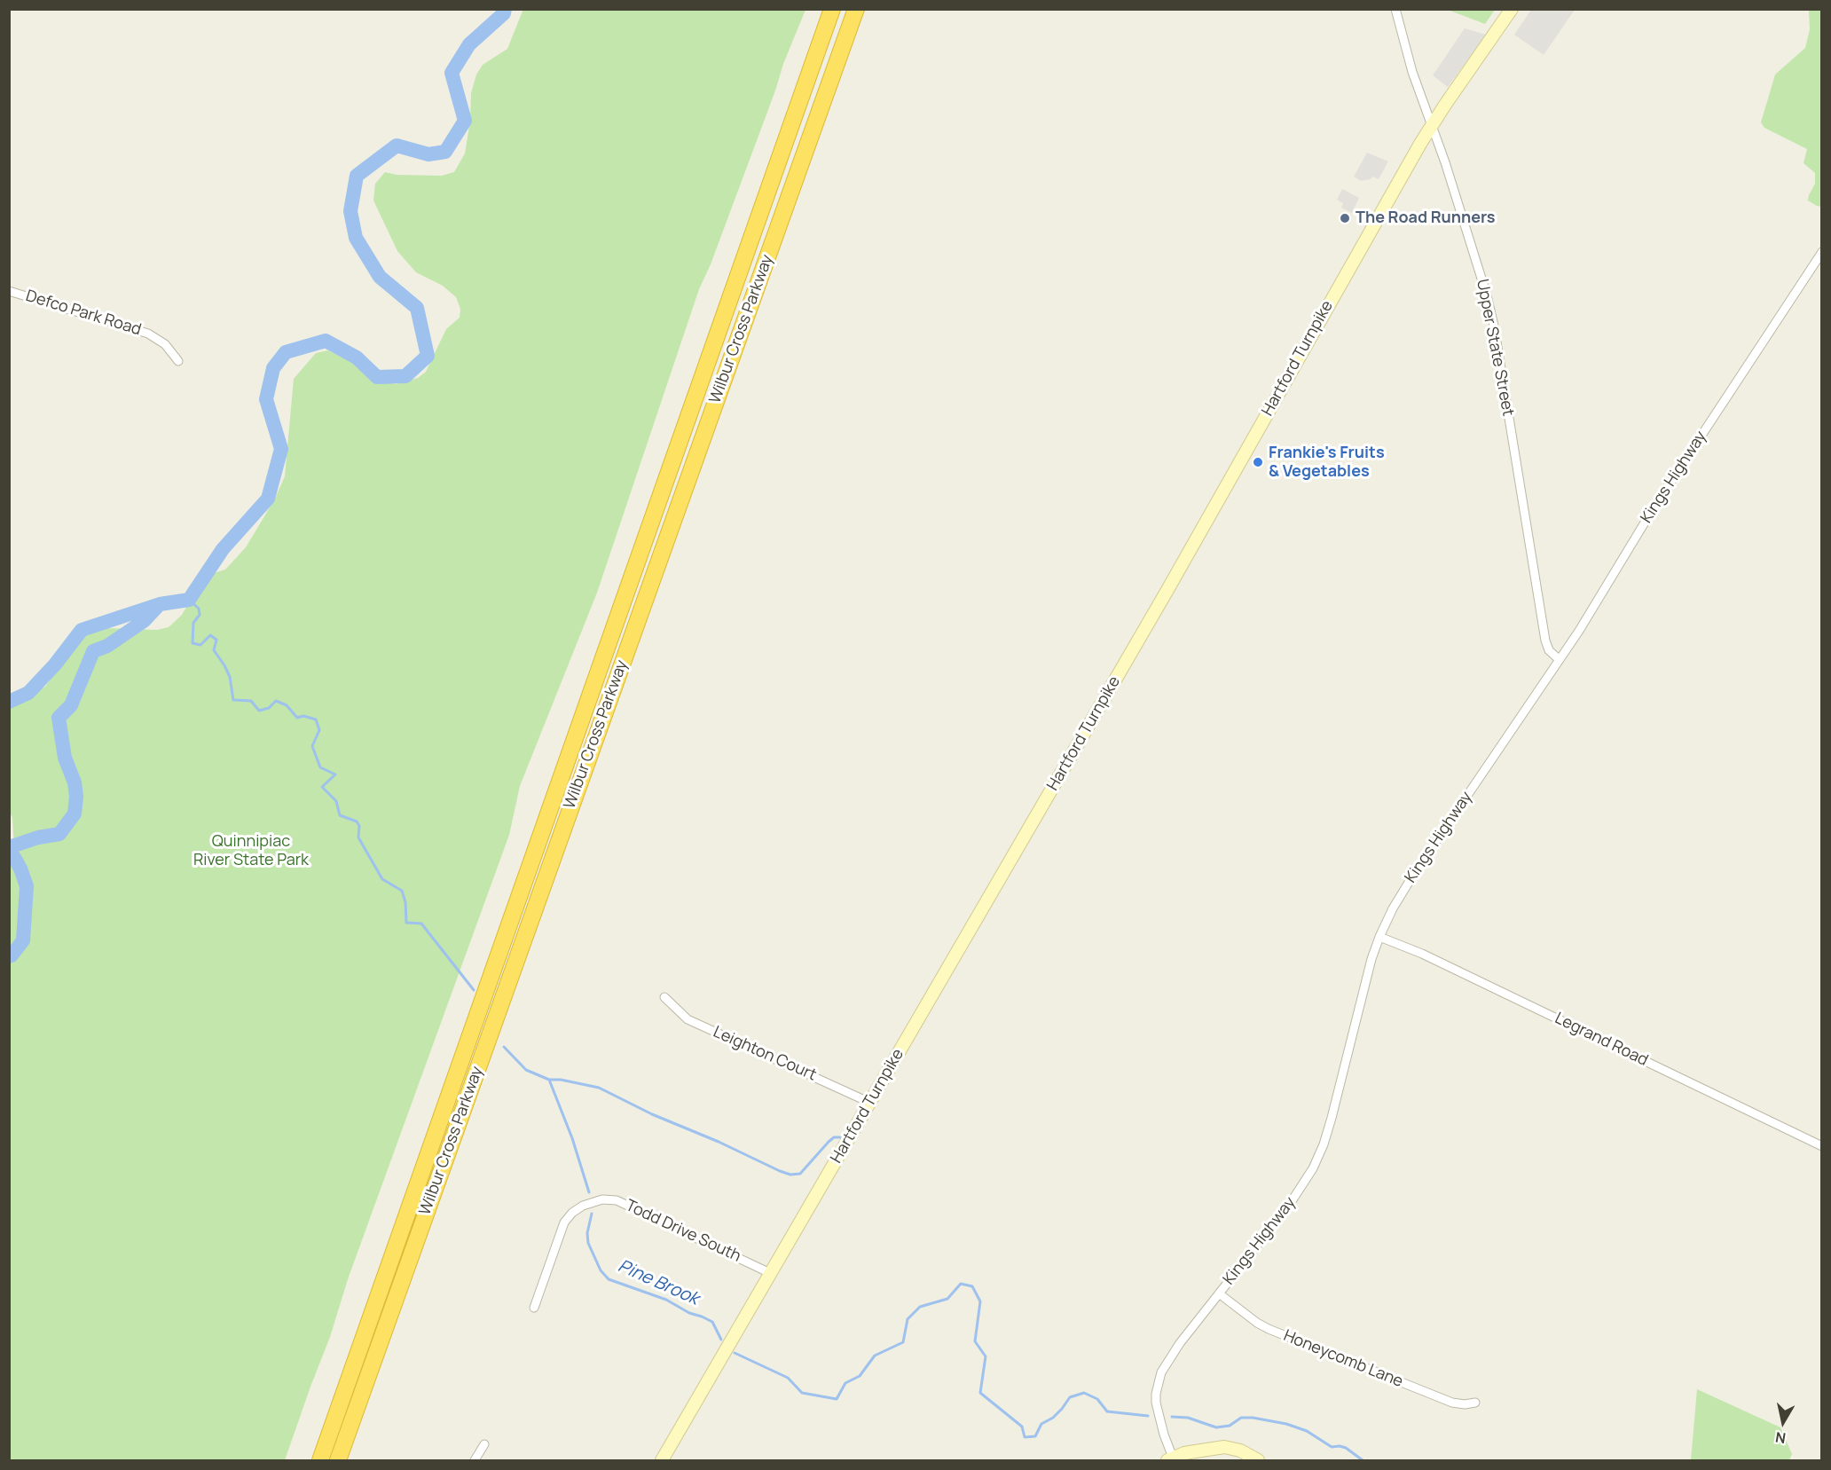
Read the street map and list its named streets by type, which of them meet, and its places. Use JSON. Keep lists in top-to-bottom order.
{
  "streets": {
    "highway": ["Wilbur Cross Parkway"],
    "main road": ["Hartford Turnpike"],
    "street": [
      "Defco Park Road",
      "Upper State Street",
      "Kings Highway",
      "Legrand Road",
      "Leighton Court",
      "Todd Drive South",
      "Honeycomb Lane"
    ]
  },
  "crossings": [
    ["Upper State Street", "Hartford Turnpike"],
    ["Upper State Street", "Kings Highway"],
    ["Hartford Turnpike", "Leighton Court"],
    ["Hartford Turnpike", "Todd Drive South"],
    ["Kings Highway", "Legrand Road"],
    ["Kings Highway", "Honeycomb Lane"]
  ],
  "water": ["Pine Brook"],
  "parks": ["Quinnipiac River State Park"],
  "places": ["The Road Runners", "Frankie's Fruits & Vegetables"],
  "north": "bottom"
}
